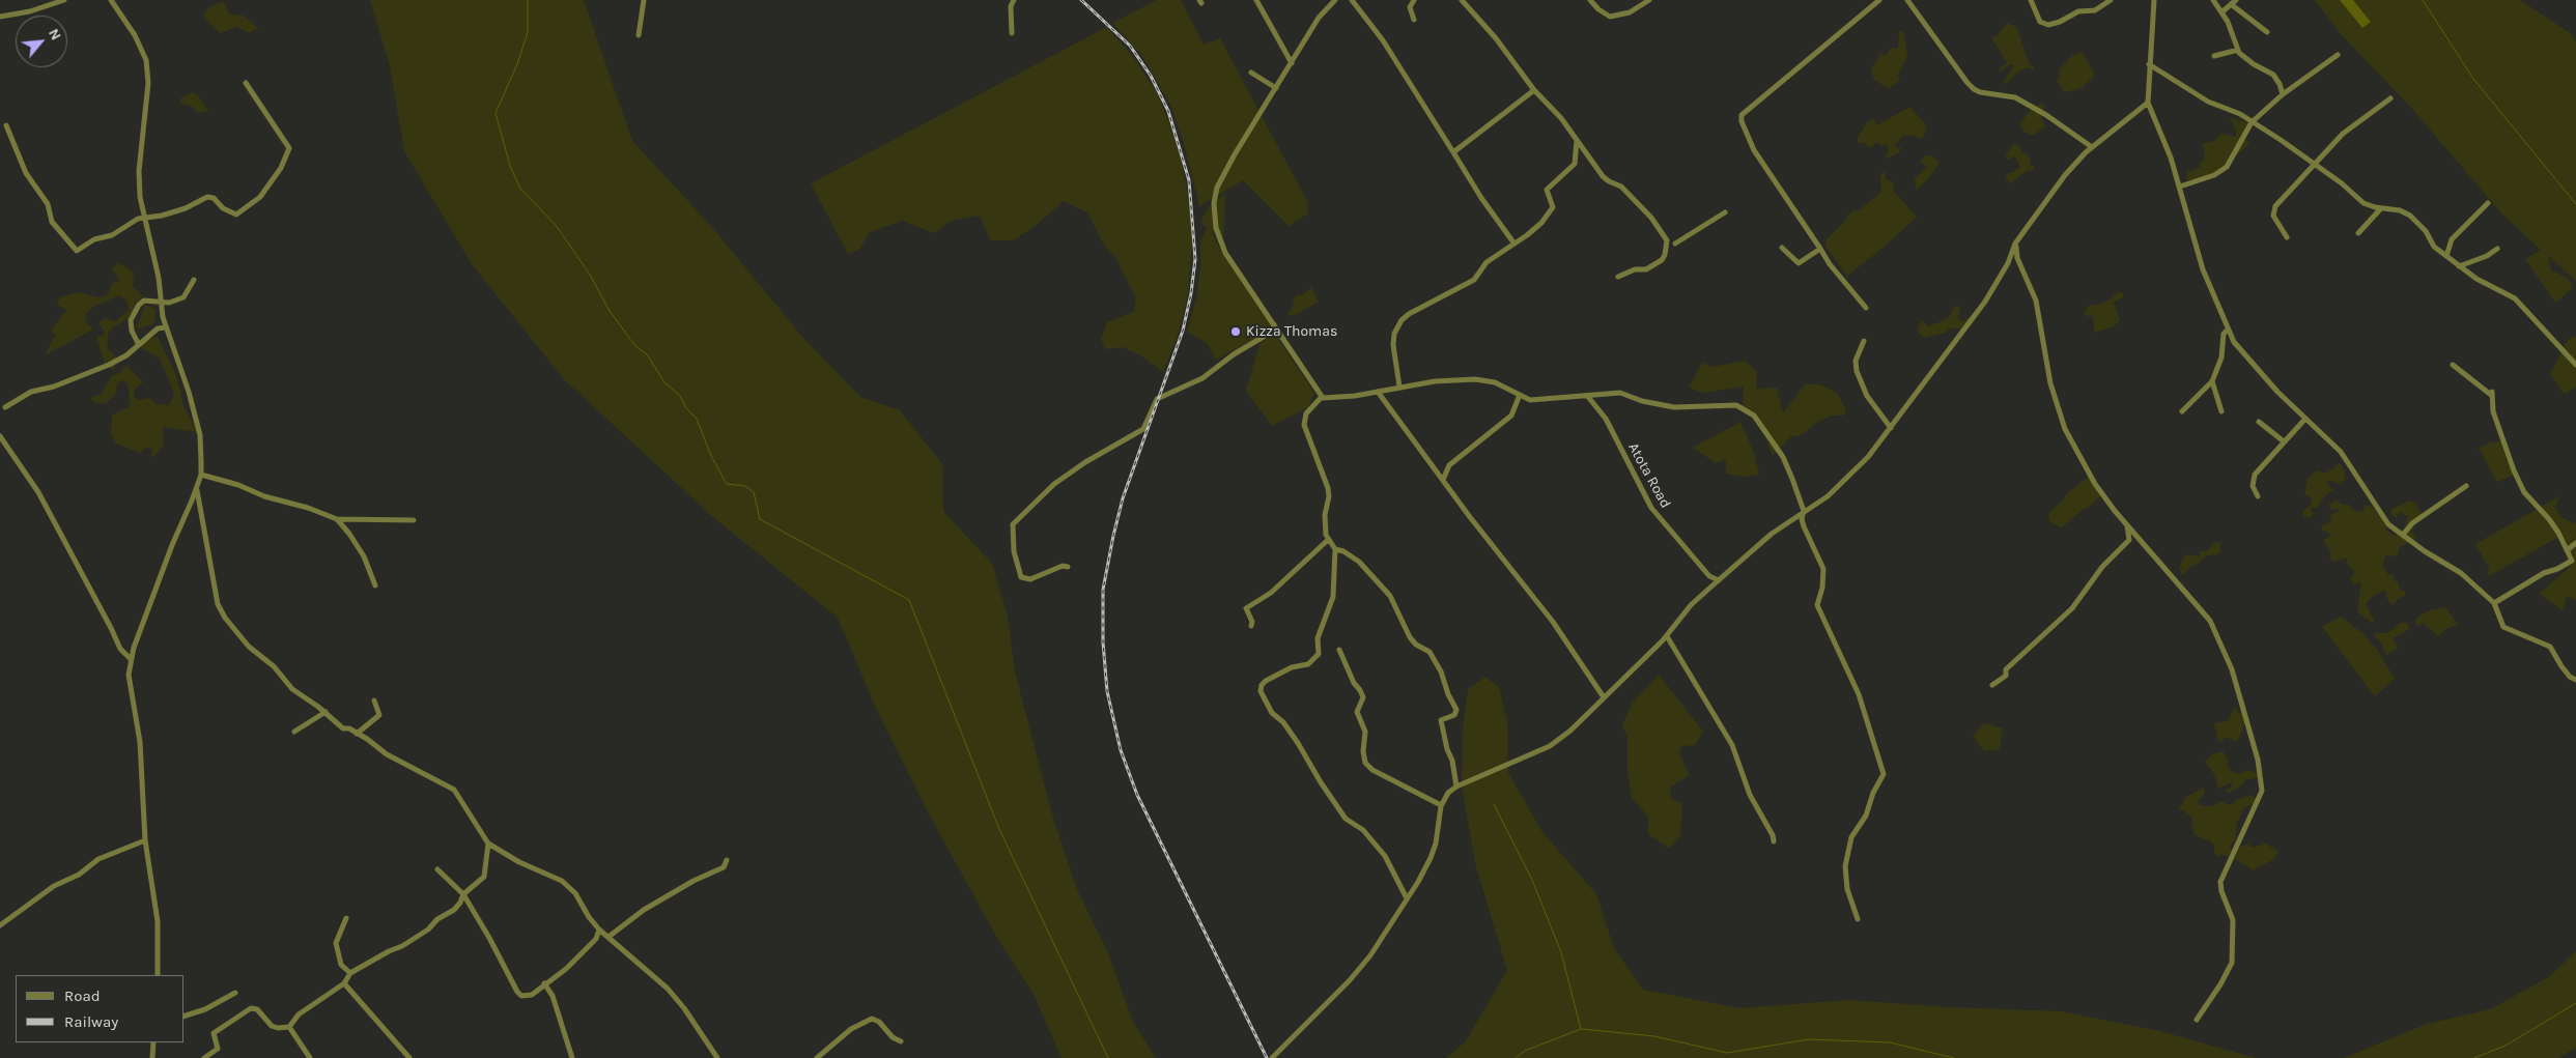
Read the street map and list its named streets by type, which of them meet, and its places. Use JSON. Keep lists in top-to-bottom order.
{
  "streets": {
    "street": ["Atota Road"]
  },
  "places": ["Kizza Thomas"],
  "legend": ["Road", "Railway"],
  "north": "top right"
}
